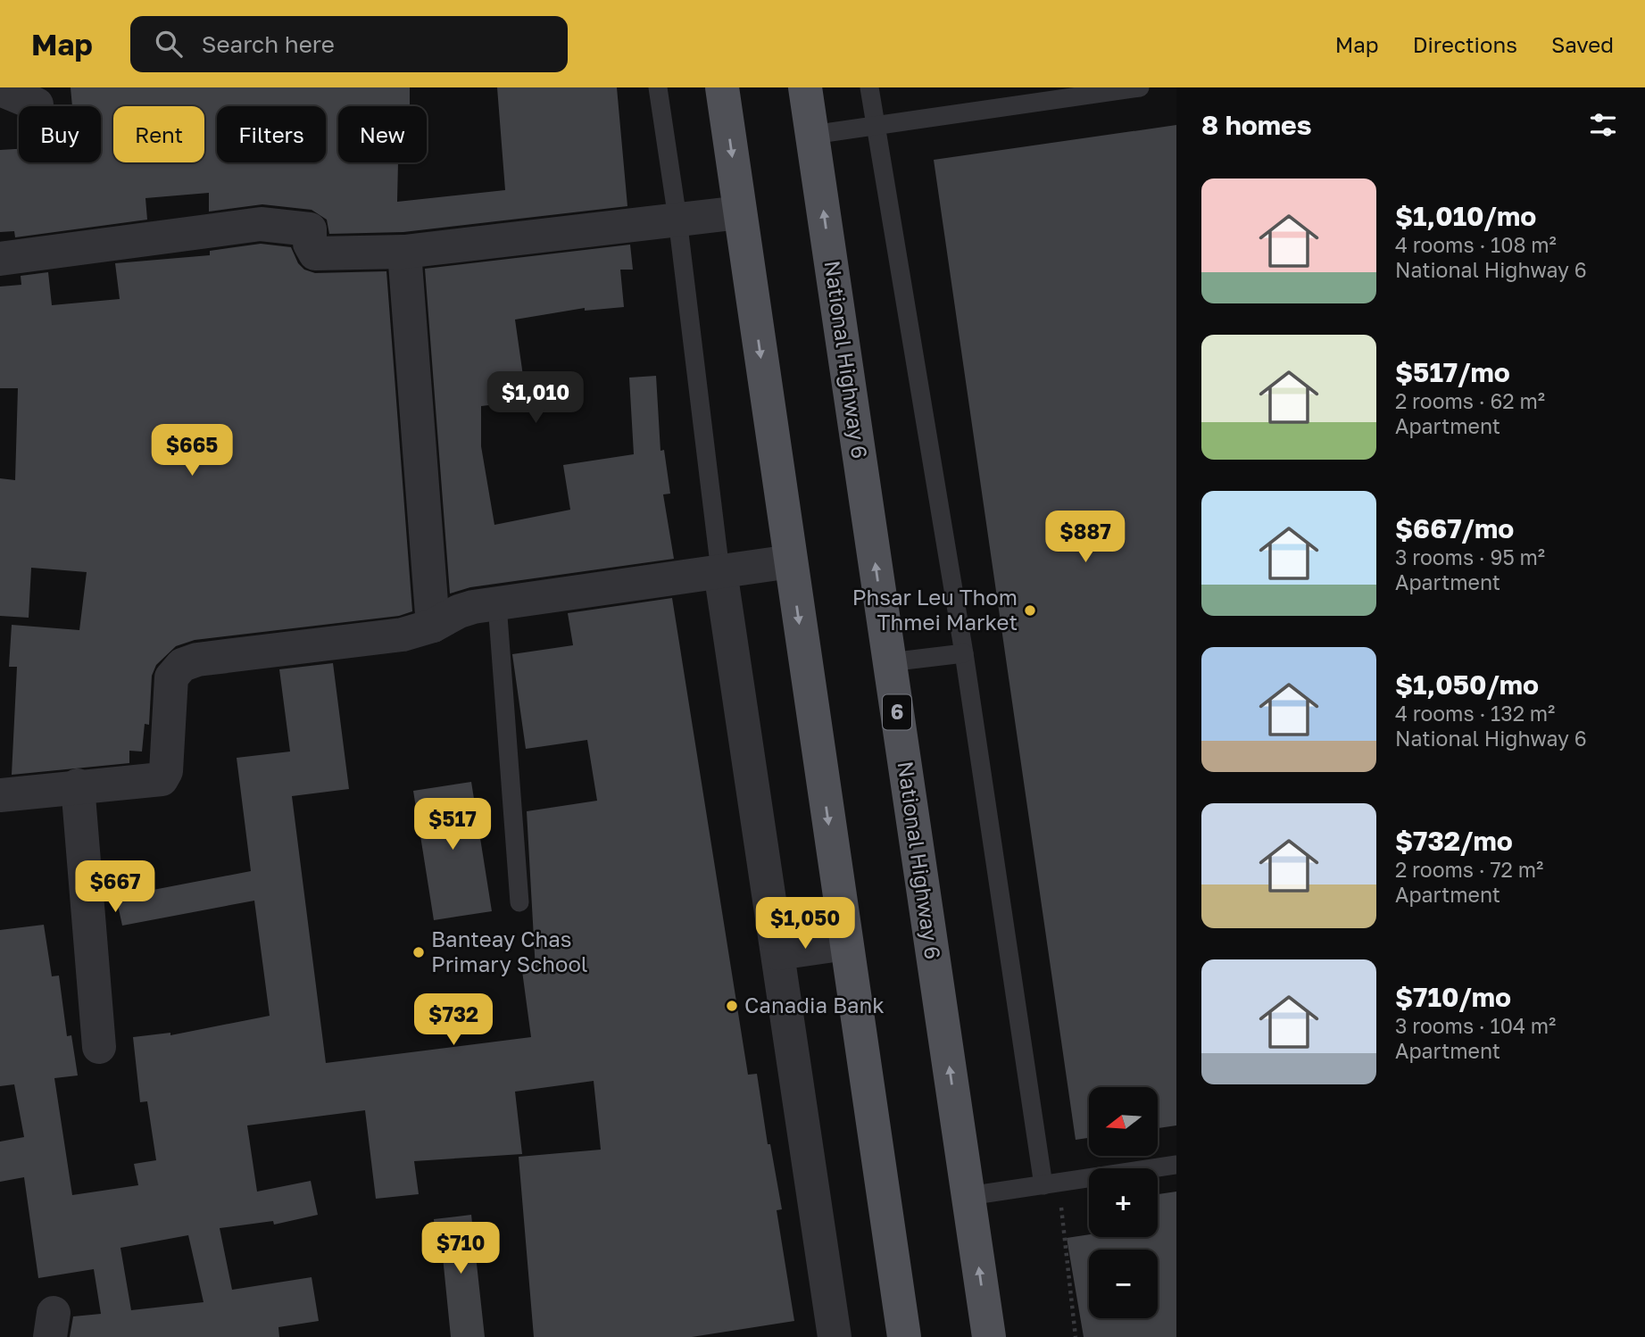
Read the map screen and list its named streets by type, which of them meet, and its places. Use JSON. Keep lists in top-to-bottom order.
{
  "streets": {
    "main road": ["National Highway 6", "6"]
  },
  "places": ["Phsar Leu Thom Thmei Market", "Banteay Chas Primary School", "Canadia Bank"],
  "north": "left",
  "page": {
    "header": "Map",
    "search": "Search here",
    "nav": ["Map", "Directions", "Saved"],
    "heading": "8 homes",
    "chip": [
      "Buy",
      "Rent",
      "Filters",
      "New"
    ],
    "list": [
      {
        "name": "$1,010/mo",
        "note": "4 rooms · 108 m² · National Highway 6"
      },
      {
        "name": "$517/mo",
        "note": "2 rooms · 62 m² · Apartment"
      },
      {
        "name": "$667/mo",
        "note": "3 rooms · 95 m² · Apartment"
      },
      {
        "name": "$1,050/mo",
        "note": "4 rooms · 132 m² · National Highway 6"
      },
      {
        "name": "$732/mo",
        "note": "2 rooms · 72 m² · Apartment"
      },
      {
        "name": "$710/mo",
        "note": "3 rooms · 104 m² · Apartment"
      }
    ],
    "price": [
      "$1,010",
      "$665",
      "$887",
      "$517",
      "$667",
      "$1,050",
      "$732",
      "$710"
    ],
    "map_buttons": ["+", "−"]
  }
}
